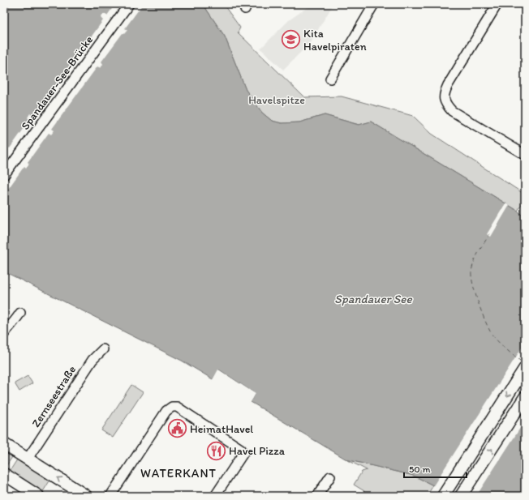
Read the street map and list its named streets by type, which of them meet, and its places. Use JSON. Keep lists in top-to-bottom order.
{
  "streets": {
    "street": ["Spandauer-See-Brücke", "Zernseestraße"]
  },
  "districts": ["WATERKANT"],
  "water": ["Spandauer See"],
  "parks": ["Havelspitze"],
  "places": {
    "school or university": ["Kita Havelpiraten"],
    "public building": ["HeimatHavel"],
    "restaurant": ["Havel Pizza"]
  },
  "scale_bar": "50 m"
}
